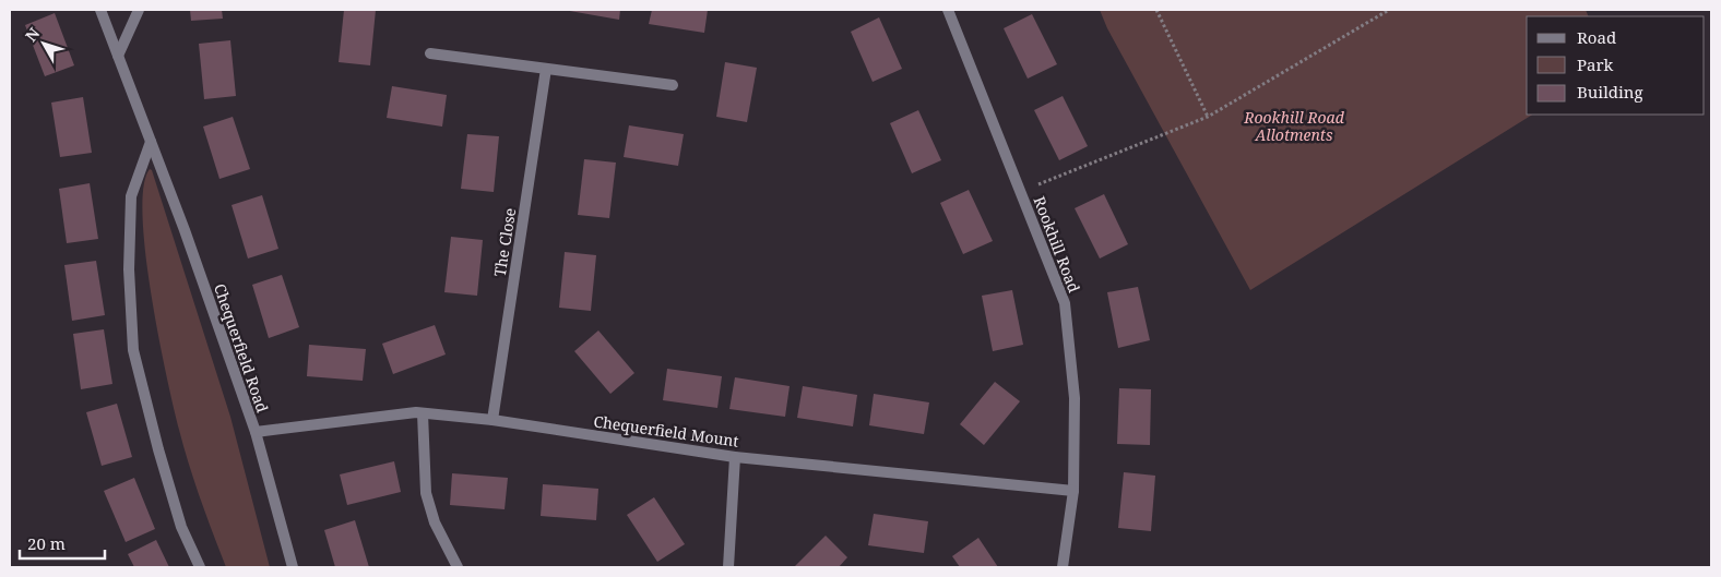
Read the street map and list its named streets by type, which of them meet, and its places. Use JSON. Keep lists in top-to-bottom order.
{
  "streets": {
    "street": [
      "The Close",
      "Rookhill Road",
      "Chequerfield Road",
      "Chequerfield Mount"
    ]
  },
  "crossings": [
    ["The Close", "Chequerfield Mount"],
    ["Rookhill Road", "Chequerfield Mount"],
    ["Chequerfield Road", "Chequerfield Mount"]
  ],
  "parks": ["Rookhill Road Allotments"],
  "legend": ["Road", "Park", "Building"],
  "scale_bar": "20 m",
  "north": "top left"
}
